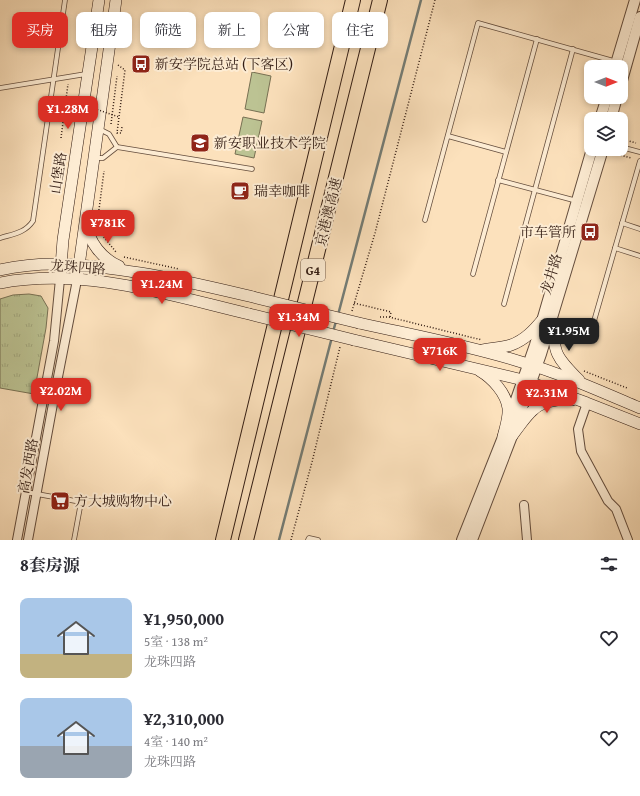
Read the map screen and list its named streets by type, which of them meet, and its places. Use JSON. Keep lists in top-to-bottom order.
{
  "streets": {
    "highway": ["京港澳高速", "G4"],
    "main road": ["山堡路", "龙珠四路"],
    "street": ["龙井路", "高发西路"]
  },
  "crossings": [
    ["山堡路", "龙珠四路"],
    ["山堡路", "高发西路"],
    ["龙珠四路", "龙井路"],
    ["龙珠四路", "高发西路"]
  ],
  "places": {
    "bus stop": ["新安学院总站 (下客区)", "市车管所"],
    "school or university": ["新安职业技术学院"],
    "cafe": ["瑞幸咖啡"],
    "supermarket": ["方大城购物中心"]
  },
  "north": "right",
  "page": {
    "chip": [
      "买房",
      "租房",
      "筛选",
      "新上",
      "公寓",
      "住宅"
    ],
    "price": [
      "¥1.28M",
      "¥781K",
      "¥1.24M",
      "¥1.34M",
      "¥1.95M",
      "¥716K",
      "¥2.02M",
      "¥2.31M"
    ],
    "heading": "8套房源",
    "list": [
      {
        "name": "¥1,950,000",
        "note": "5室 · 138 m² · 龙珠四路"
      },
      {
        "name": "¥2,310,000",
        "note": "4室 · 140 m² · 龙珠四路"
      }
    ]
  }
}
